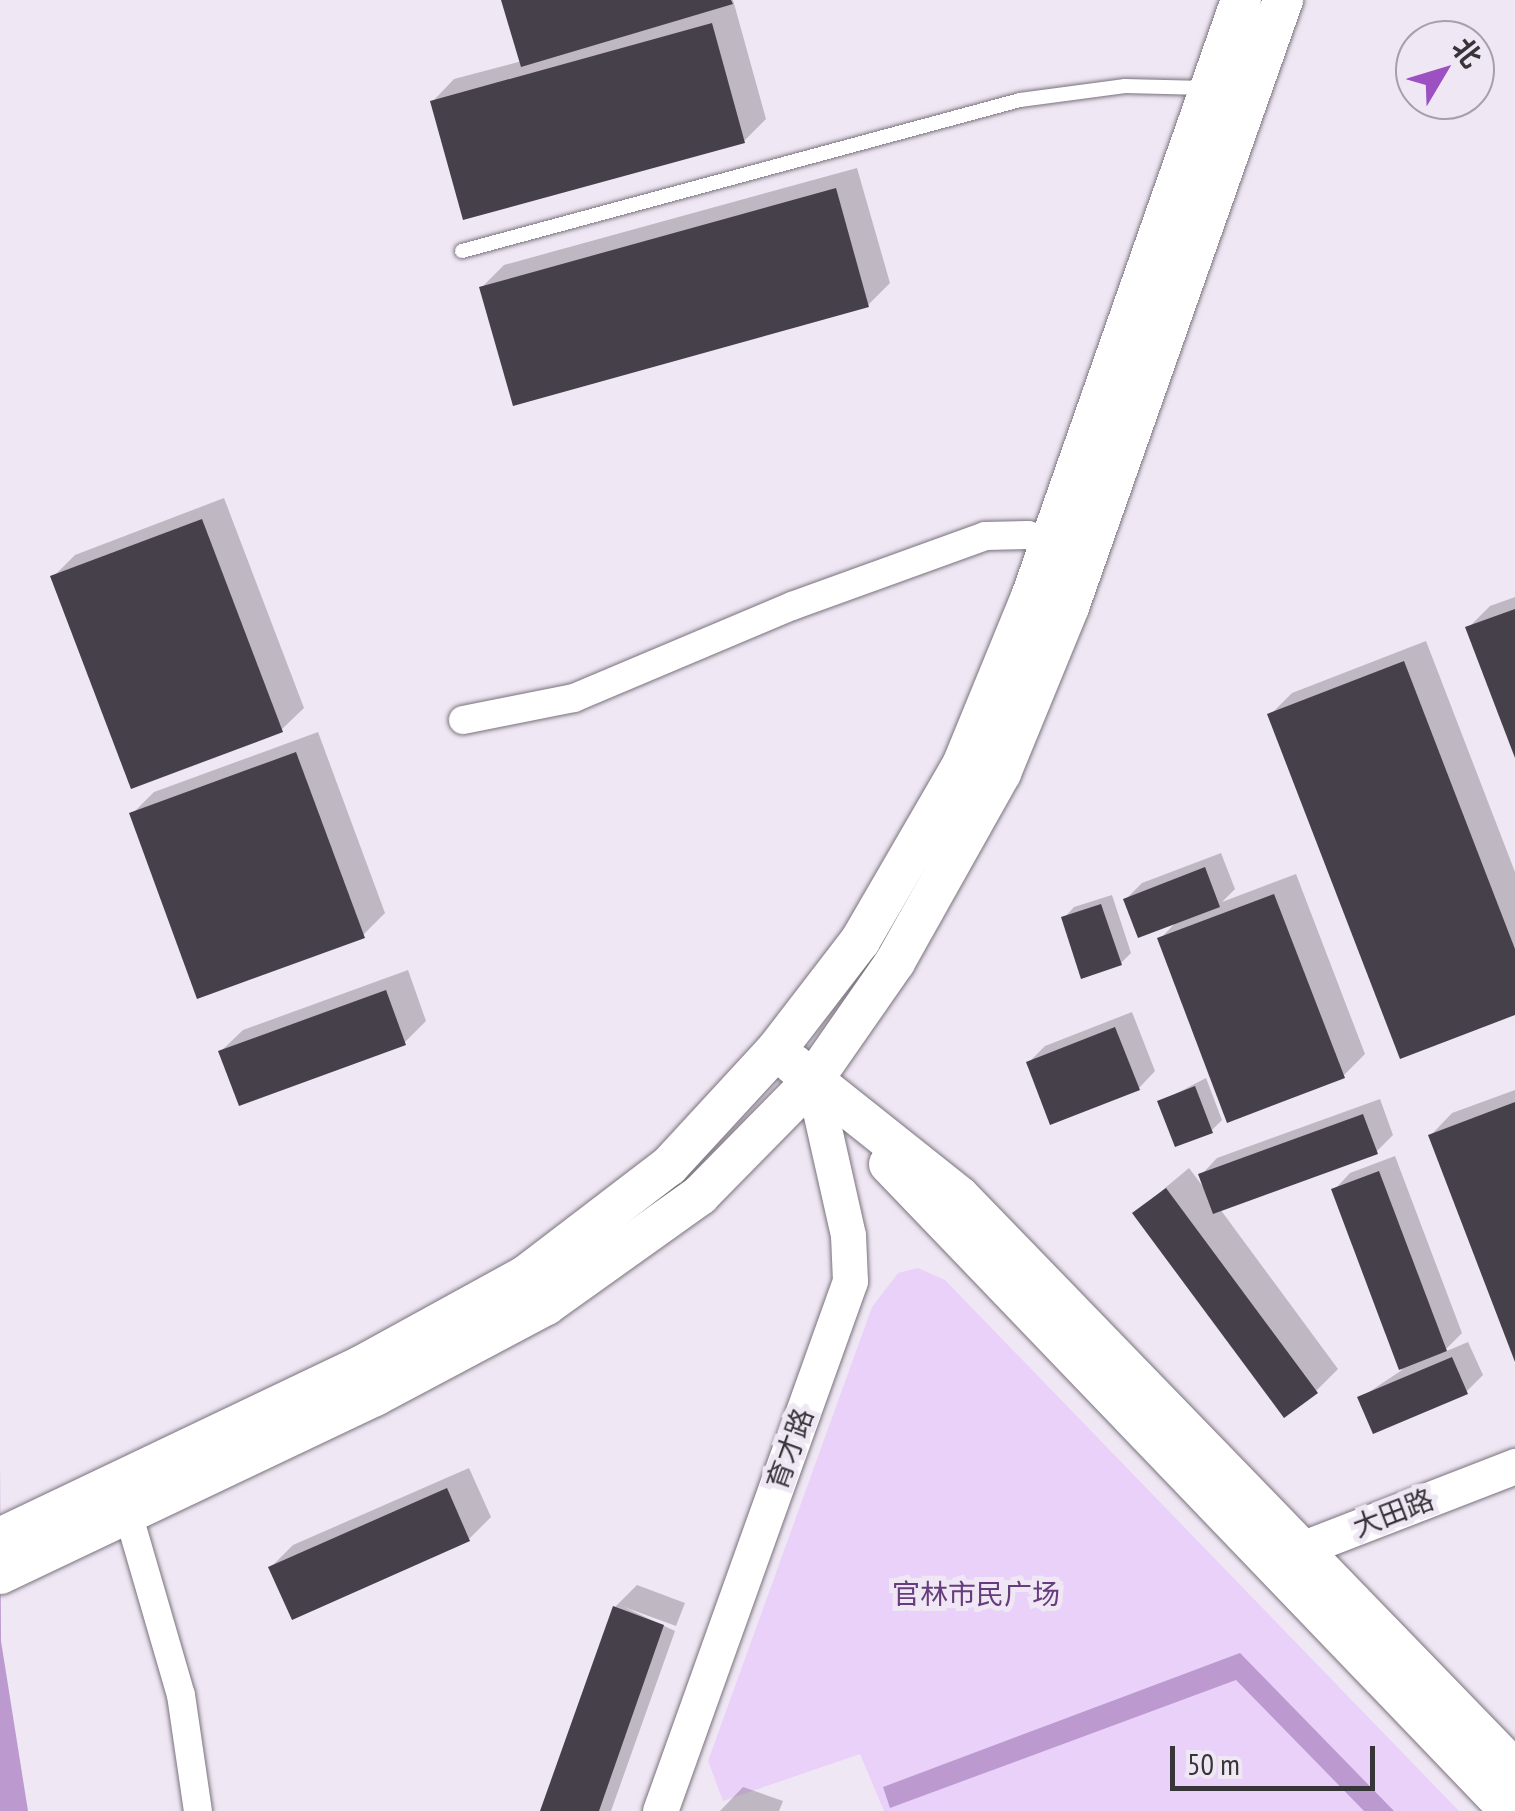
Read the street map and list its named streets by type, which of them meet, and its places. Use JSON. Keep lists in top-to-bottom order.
{
  "streets": {
    "street": ["育才路", "大田路"]
  },
  "parks": ["官林市民广场"],
  "scale_bar": "50 m",
  "north": "top right"
}
